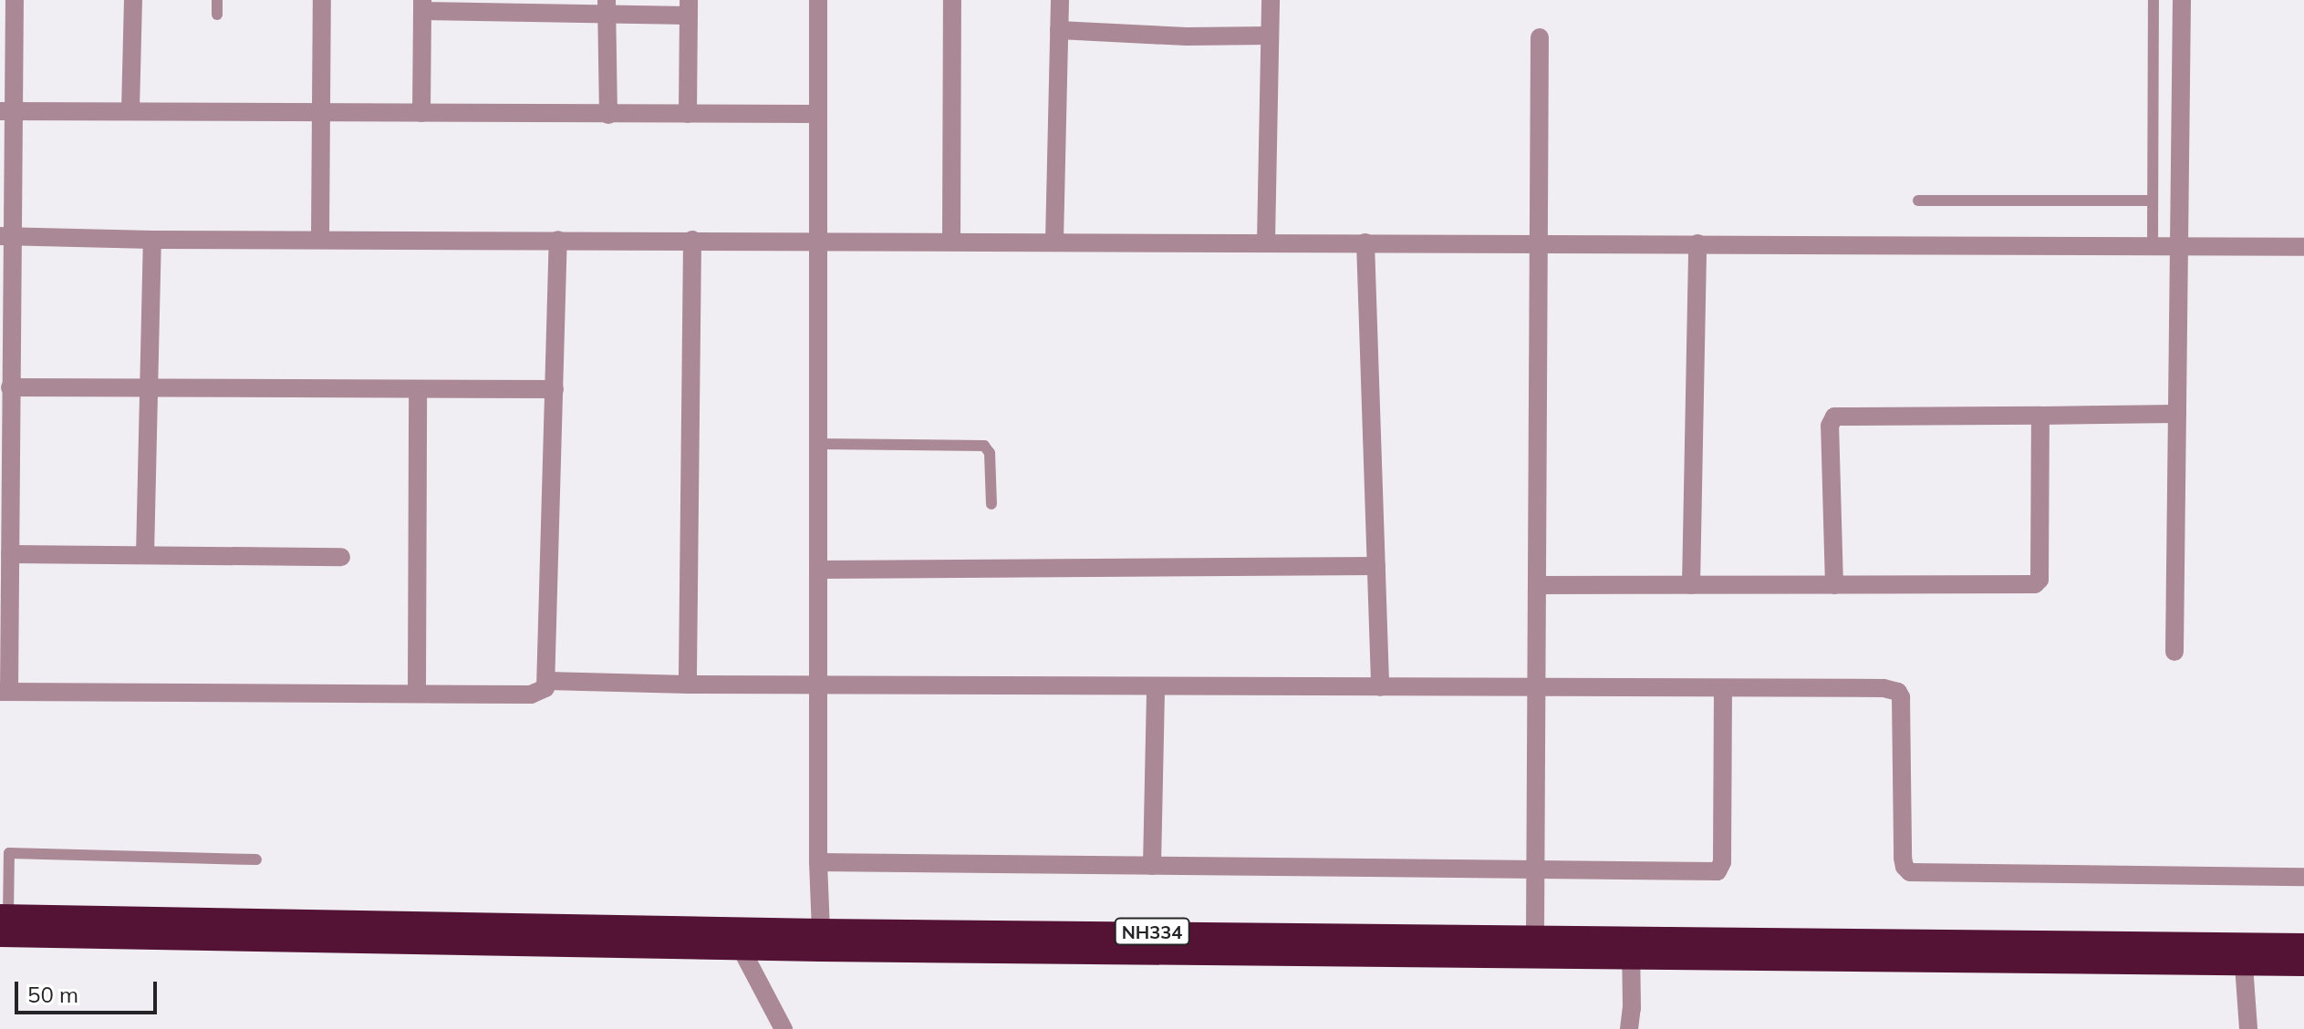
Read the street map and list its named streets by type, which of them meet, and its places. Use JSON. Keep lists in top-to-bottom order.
{
  "streets": {
    "highway": ["NH334"]
  },
  "scale_bar": "50 m"
}
